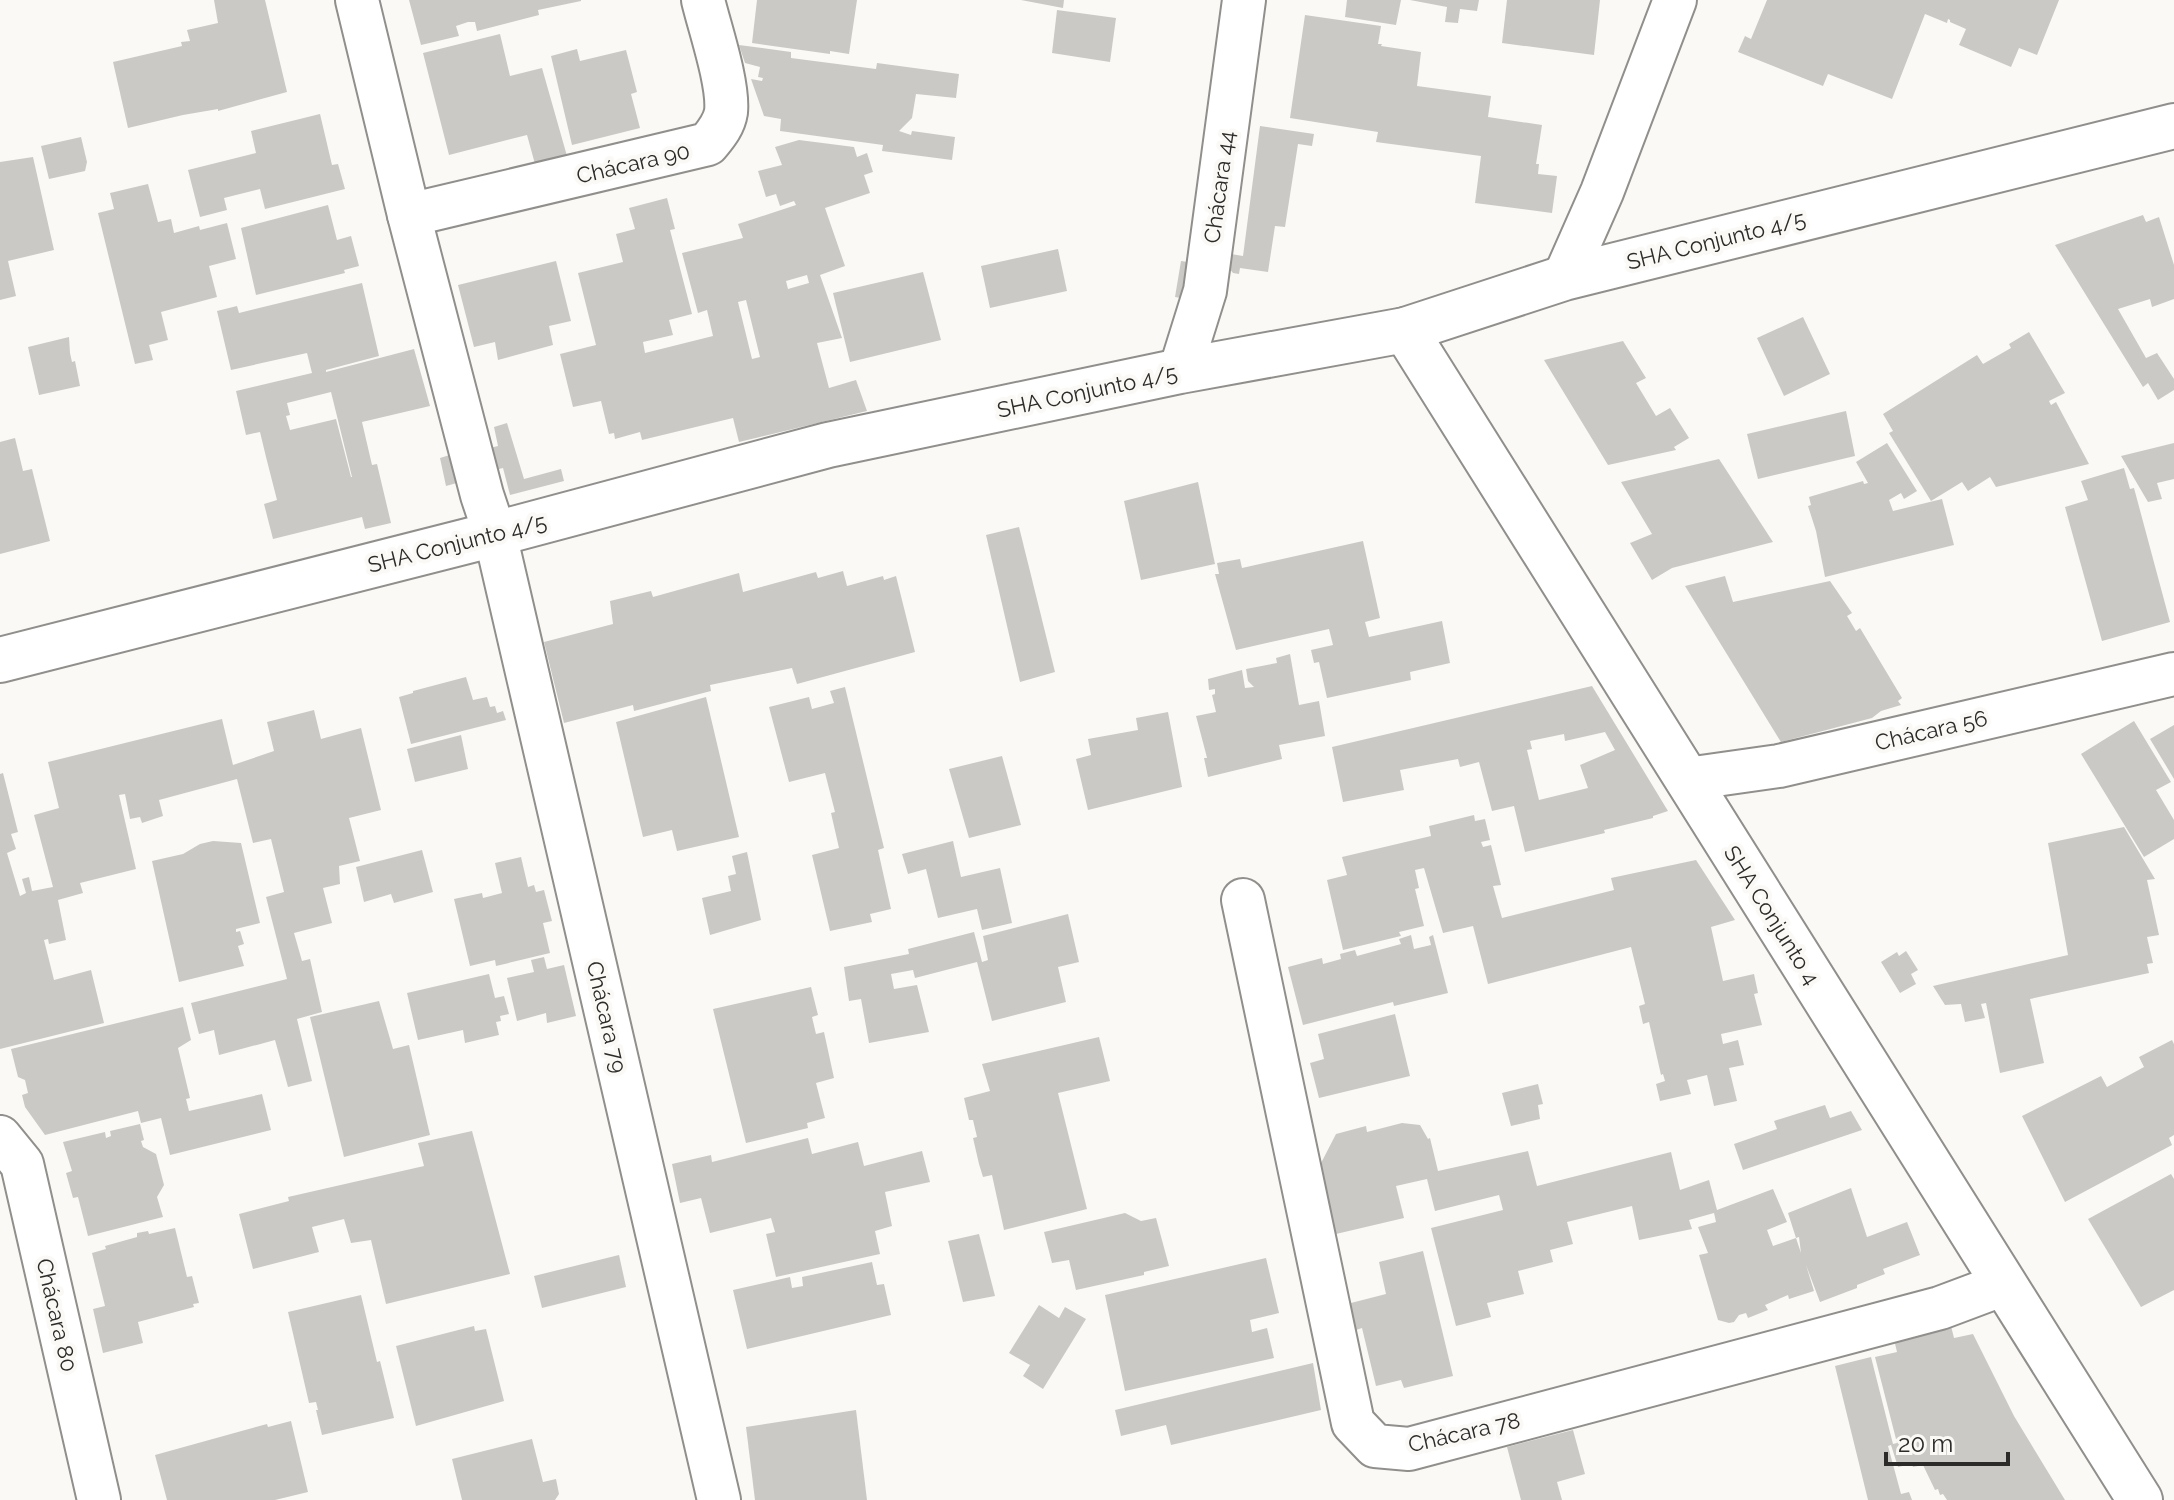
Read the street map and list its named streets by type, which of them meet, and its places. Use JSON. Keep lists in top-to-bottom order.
{
  "streets": {
    "street": [
      "Chácara 90",
      "Chácara 44",
      "SHA Conjunto 4/5",
      "Chácara 56",
      "SHA Conjunto 4",
      "Chácara 79",
      "Chácara 80",
      "Chácara 78"
    ]
  },
  "crossings": [
    ["Chácara 44", "SHA Conjunto 4/5"],
    ["SHA Conjunto 4/5", "SHA Conjunto 4"],
    ["SHA Conjunto 4/5", "Chácara 79"],
    ["Chácara 56", "SHA Conjunto 4"],
    ["SHA Conjunto 4", "Chácara 78"]
  ],
  "scale_bar": "20 m"
}
